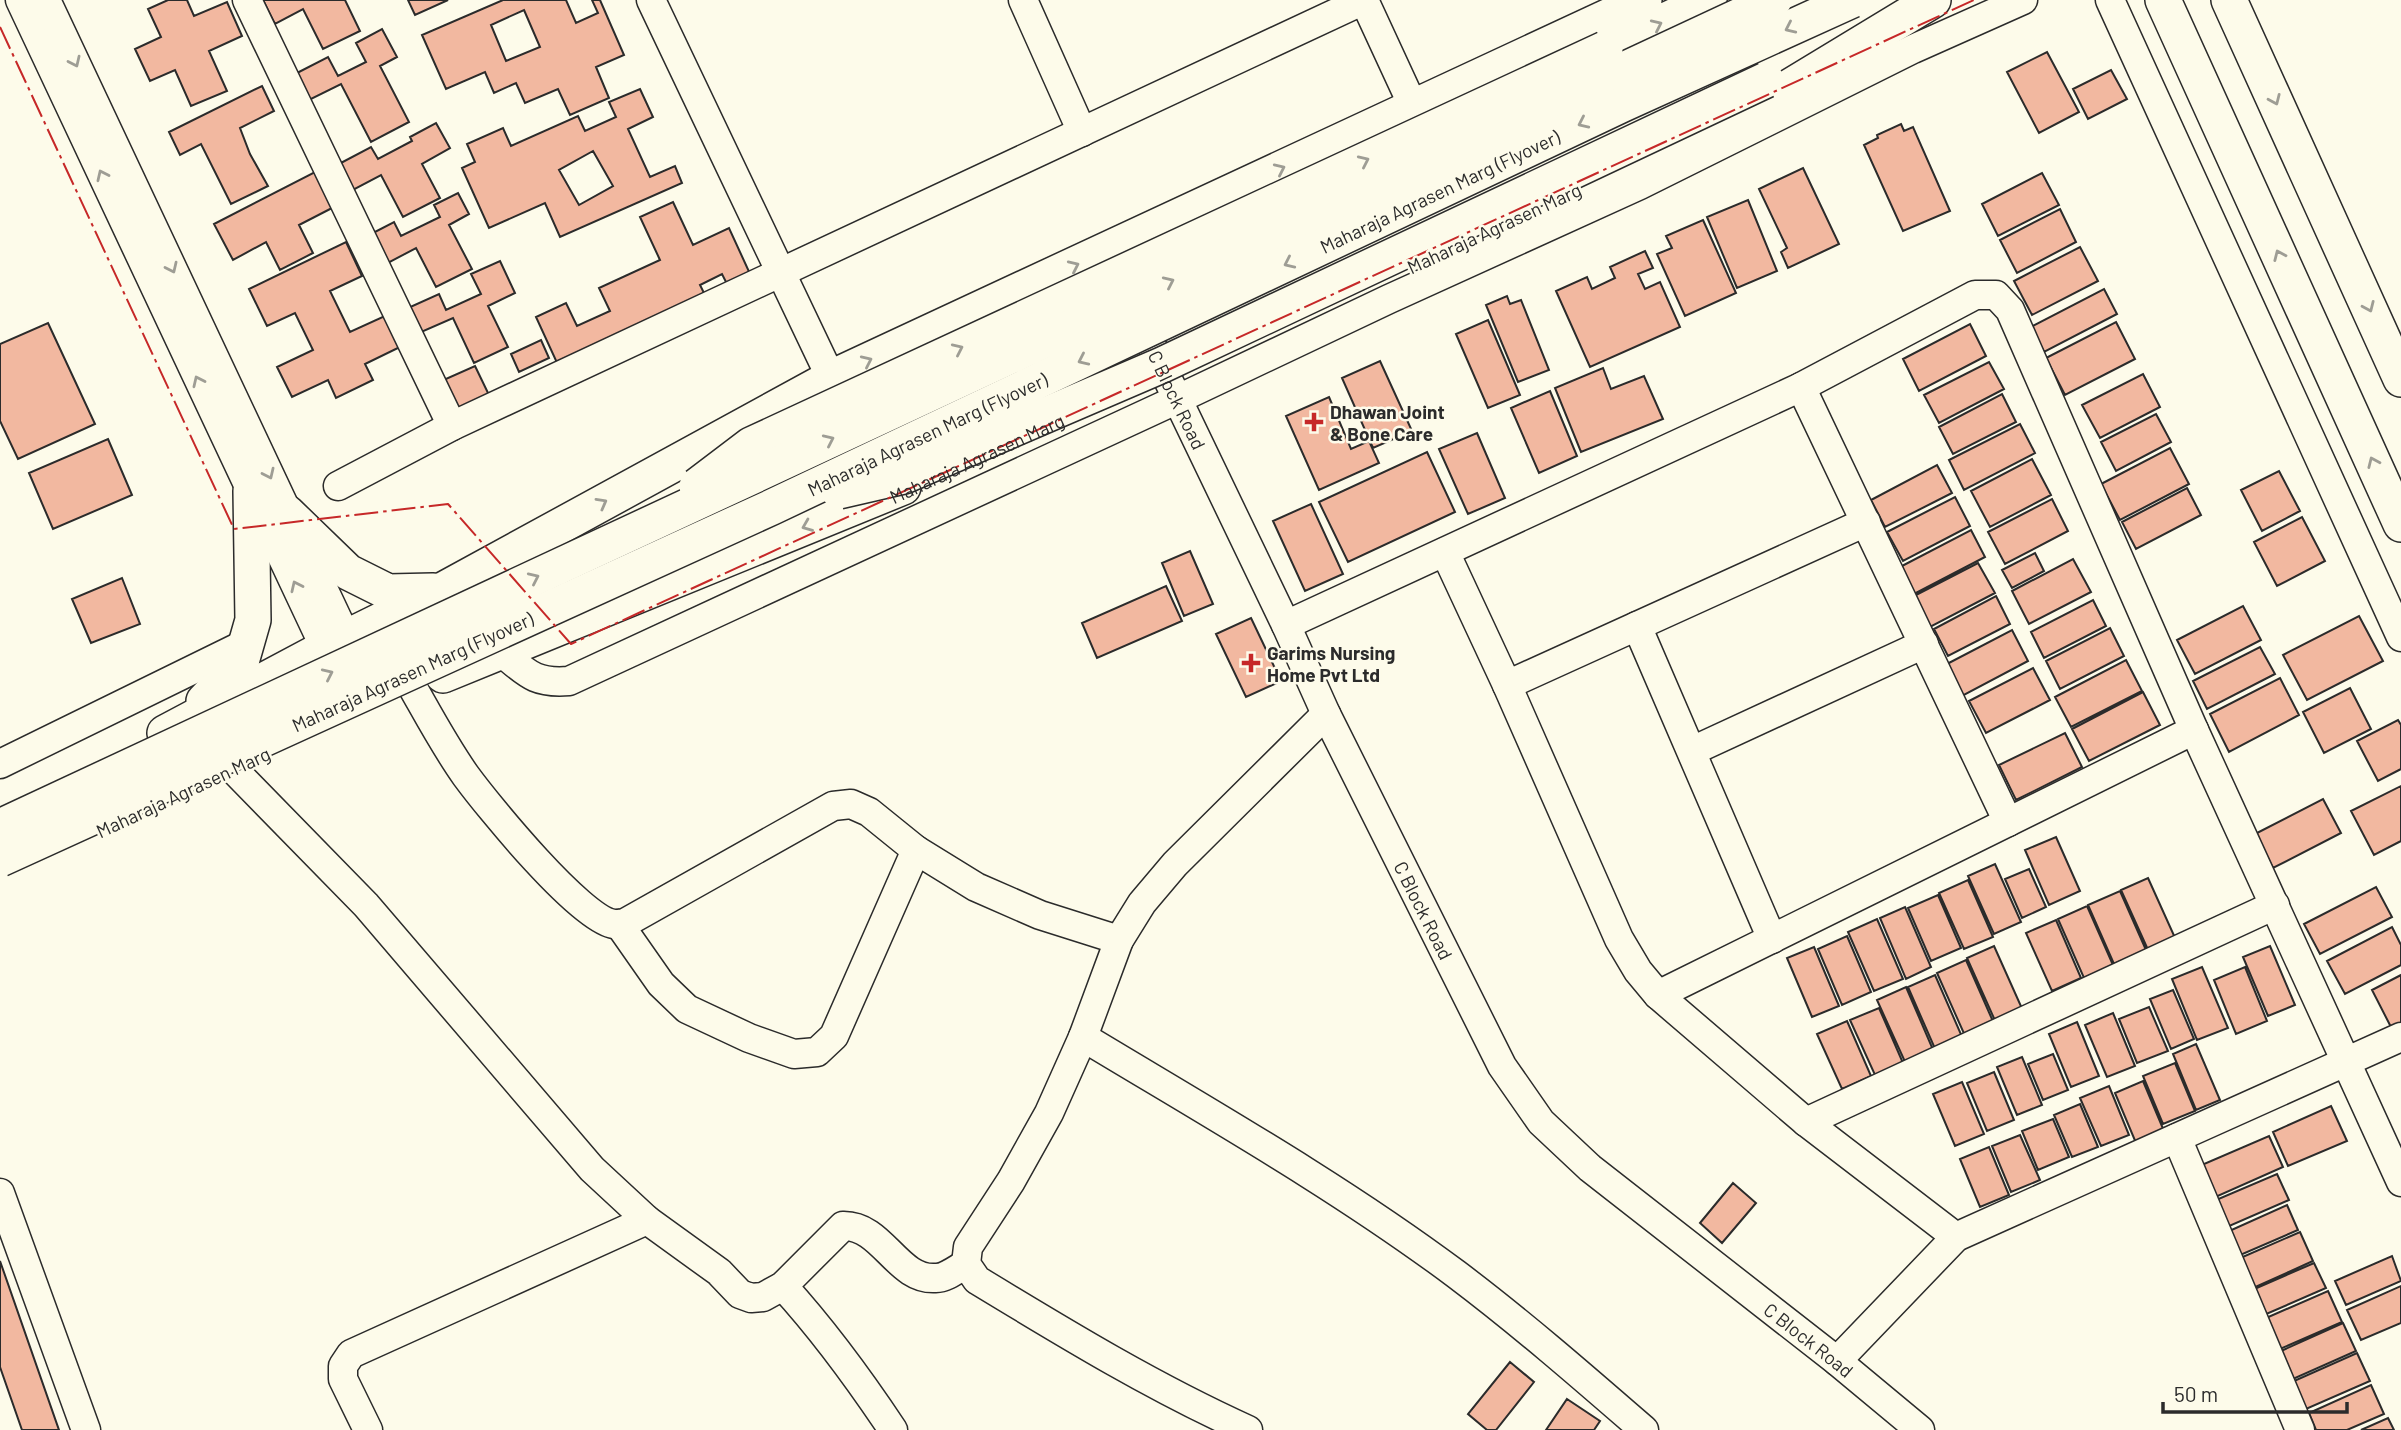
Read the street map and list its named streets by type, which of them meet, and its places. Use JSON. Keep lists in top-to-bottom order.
{
  "streets": {
    "main road": ["Maharaja Agrasen Marg (Flyover)", "Maharaja Agrasen Marg"],
    "street": ["C Block Road"]
  },
  "crossings": [
    ["Maharaja Agrasen Marg", "C Block Road"]
  ],
  "places": {
    "health": ["Dhawan Joint & Bone Care", "Garims Nursing Home Pvt Ltd"]
  },
  "scale_bar": "50 m"
}
